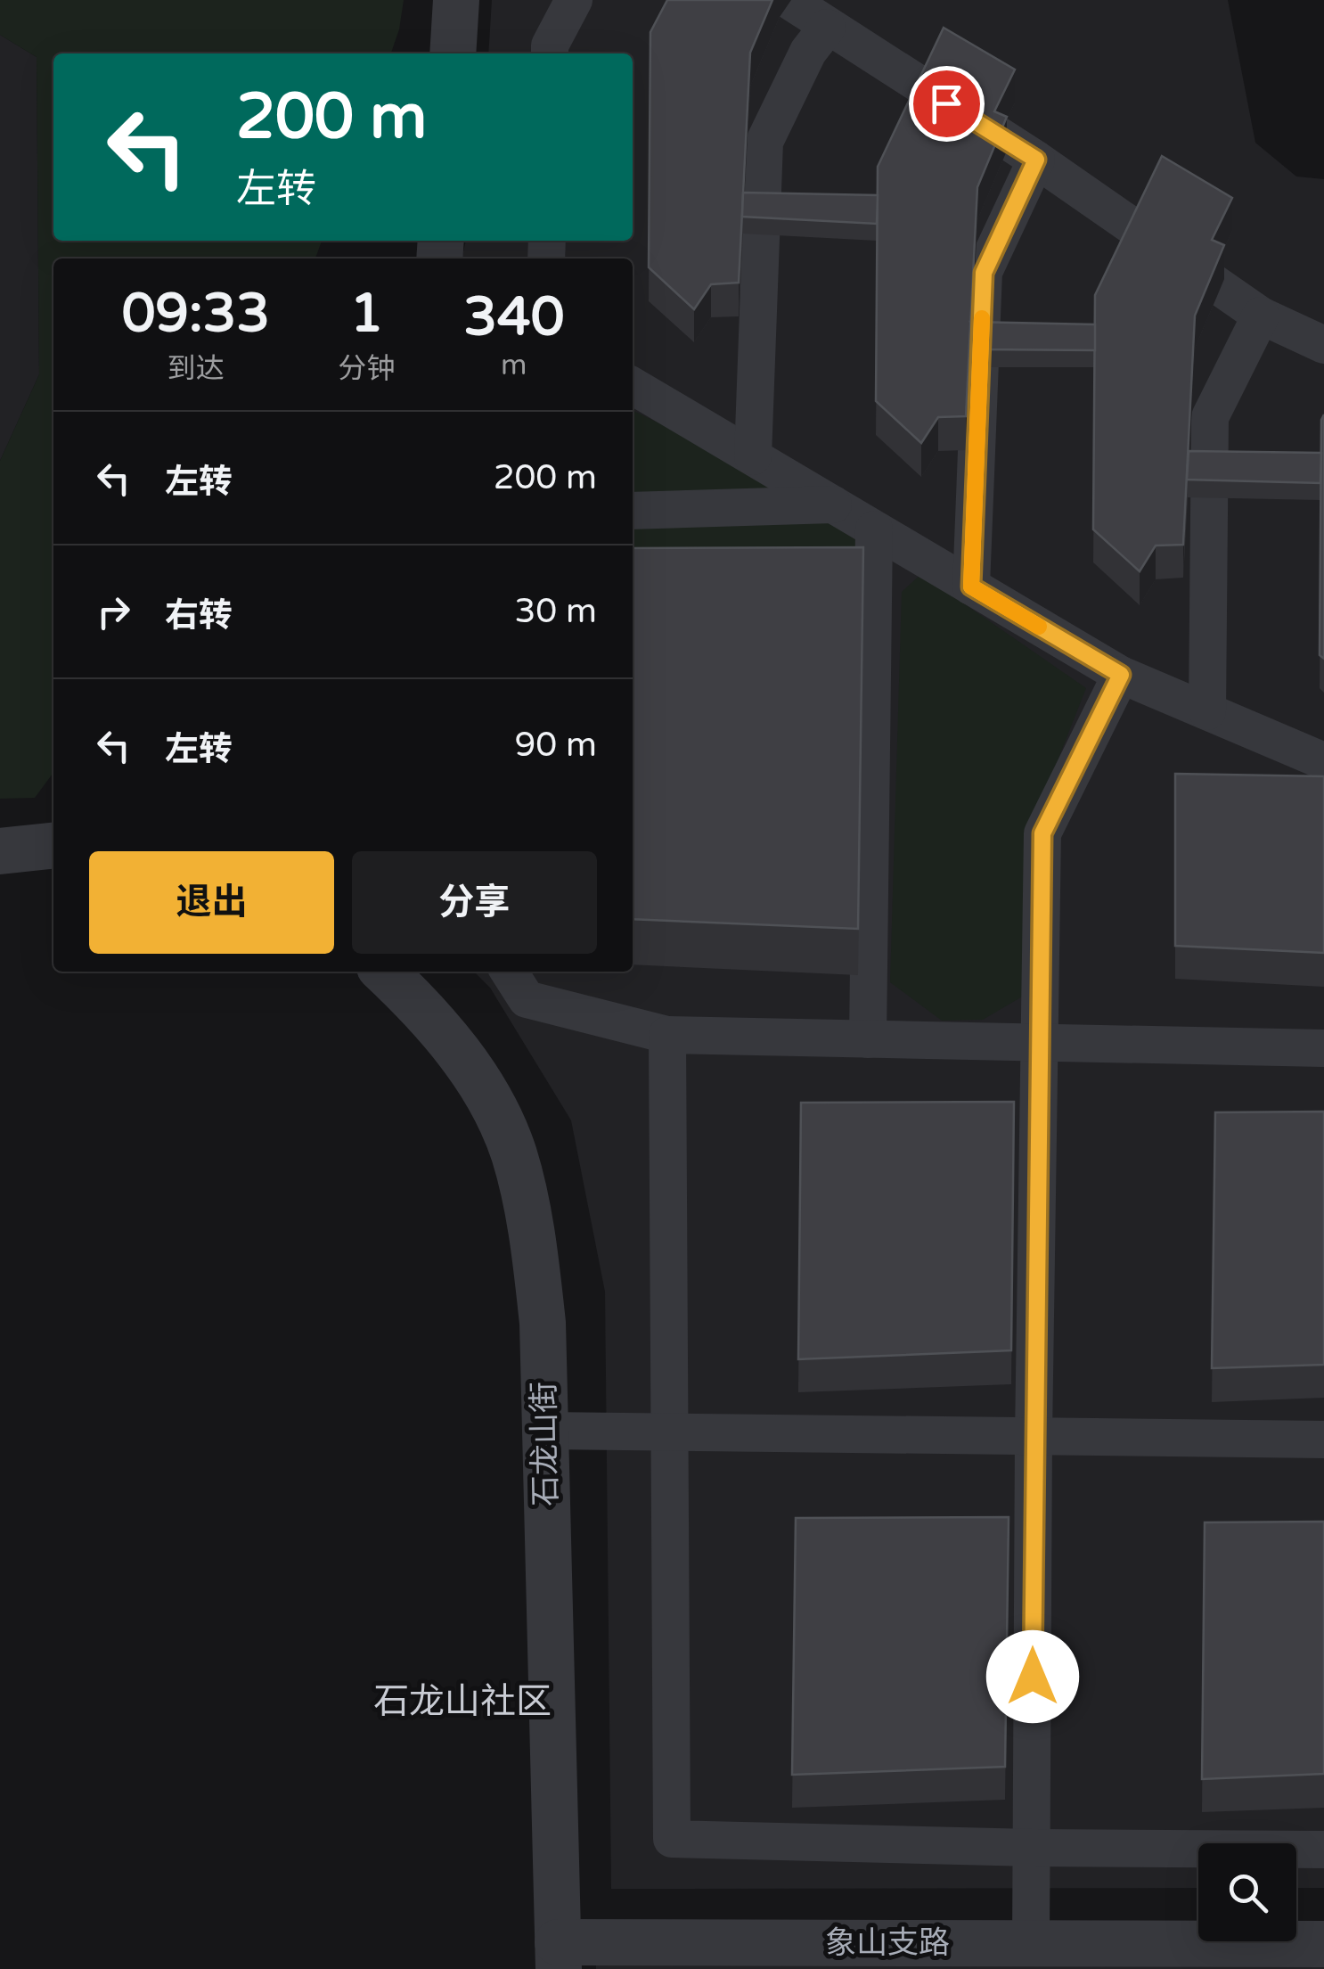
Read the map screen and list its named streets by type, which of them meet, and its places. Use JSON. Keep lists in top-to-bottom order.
{
  "streets": {
    "street": ["石龙山街", "象山支路"]
  },
  "crossings": [
    ["石龙山街", "象山支路"]
  ],
  "districts": ["石龙山社区"],
  "page": {
    "turn": ["200 m", "左转"],
    "eta": [
      "09:33",
      "到达",
      "1",
      "分钟",
      "340",
      "m"
    ],
    "list": [
      {
        "name": "左转",
        "value": "200 m"
      },
      {
        "name": "右转",
        "value": "30 m"
      },
      {
        "name": "左转",
        "value": "90 m"
      }
    ],
    "buttons": ["退出", "分享"]
  }
}
